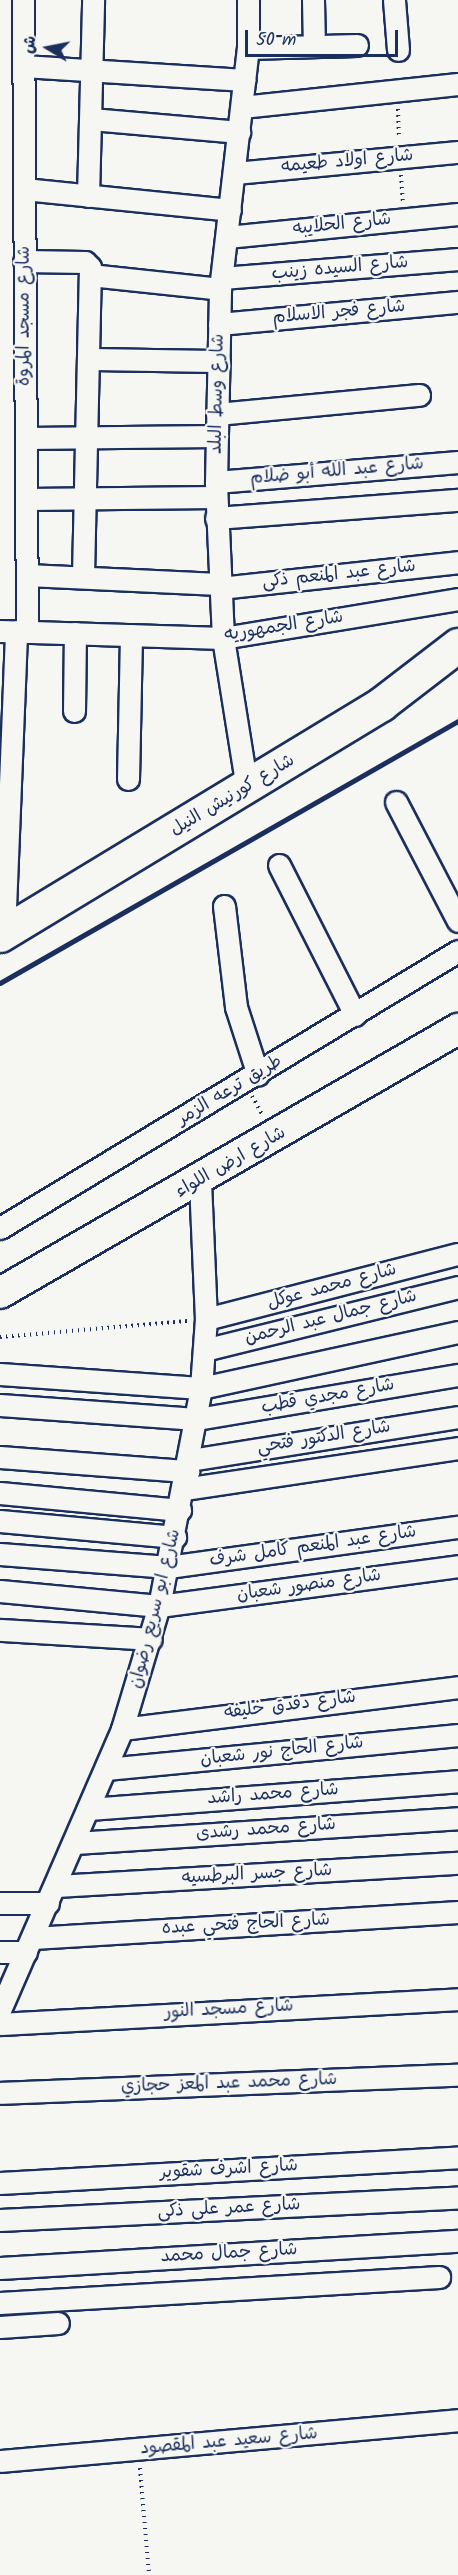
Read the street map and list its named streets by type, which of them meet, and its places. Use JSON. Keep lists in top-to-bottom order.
{
  "streets": {
    "main road": ["شارع كورنيش النيل"],
    "street": [
      "شارع اولاد طعيمه",
      "شارع الحلايبه",
      "شارع السيده زينب",
      "شارع فجر الاسلام",
      "شارع مسجد المروة",
      "شارع وسط البلد",
      "شارع عبد الله أبو ضلام",
      "شارع عبد المنعم ذكى",
      "شارع الجمهوريه",
      "طريق ترعه الزمر",
      "شارع ارض اللواء",
      "شارع محمد عوكل",
      "شارع جمال عبد الرحمن",
      "شارع مجدي قطب",
      "شارع الدكتور فتحي",
      "شارع عبد المنعم كامل شرف",
      "شارع منصور شعبان",
      "شارع ابو سريع رضوان",
      "شارع دقدق خليفه",
      "شارع الحاج نور شعبان",
      "شارع محمد راشد",
      "شارع محمد رشدى",
      "شارع جسر البرطسيه",
      "شارع الحاج فتحي عبده",
      "شارع مسجد النور",
      "شارع محمد عبد المعز حجازي",
      "شارع اشرف شقوير",
      "شارع عمر على ذكى",
      "شارع جمال محمد",
      "شارع سعيد عبد المقصود"
    ]
  },
  "crossings": [
    ["شارع اولاد طعيمه", "شارع وسط البلد"],
    ["شارع الحلايبه", "شارع وسط البلد"],
    ["شارع السيده زينب", "شارع وسط البلد"],
    ["شارع فجر الاسلام", "شارع وسط البلد"],
    ["شارع مسجد المروة", "شارع عبد الله أبو ضلام"],
    ["شارع مسجد المروة", "شارع عبد المنعم ذكى"],
    ["شارع مسجد المروة", "شارع الجمهوريه"],
    ["شارع مسجد المروة", "شارع كورنيش النيل"],
    ["شارع وسط البلد", "شارع عبد الله أبو ضلام"],
    ["شارع وسط البلد", "شارع عبد المنعم ذكى"],
    ["شارع وسط البلد", "شارع الجمهوريه"],
    ["شارع وسط البلد", "شارع كورنيش النيل"],
    ["شارع ارض اللواء", "شارع ابو سريع رضوان"],
    ["شارع محمد عوكل", "شارع ابو سريع رضوان"],
    ["شارع جمال عبد الرحمن", "شارع ابو سريع رضوان"],
    ["شارع مجدي قطب", "شارع ابو سريع رضوان"],
    ["شارع الدكتور فتحي", "شارع ابو سريع رضوان"],
    ["شارع عبد المنعم كامل شرف", "شارع ابو سريع رضوان"],
    ["شارع منصور شعبان", "شارع ابو سريع رضوان"],
    ["شارع ابو سريع رضوان", "شارع دقدق خليفه"],
    ["شارع ابو سريع رضوان", "شارع الحاج نور شعبان"],
    ["شارع ابو سريع رضوان", "شارع محمد راشد"],
    ["شارع ابو سريع رضوان", "شارع محمد رشدى"],
    ["شارع ابو سريع رضوان", "شارع جسر البرطسيه"],
    ["شارع ابو سريع رضوان", "شارع الحاج فتحي عبده"]
  ],
  "scale_bar": "50 m",
  "north": "left"
}
